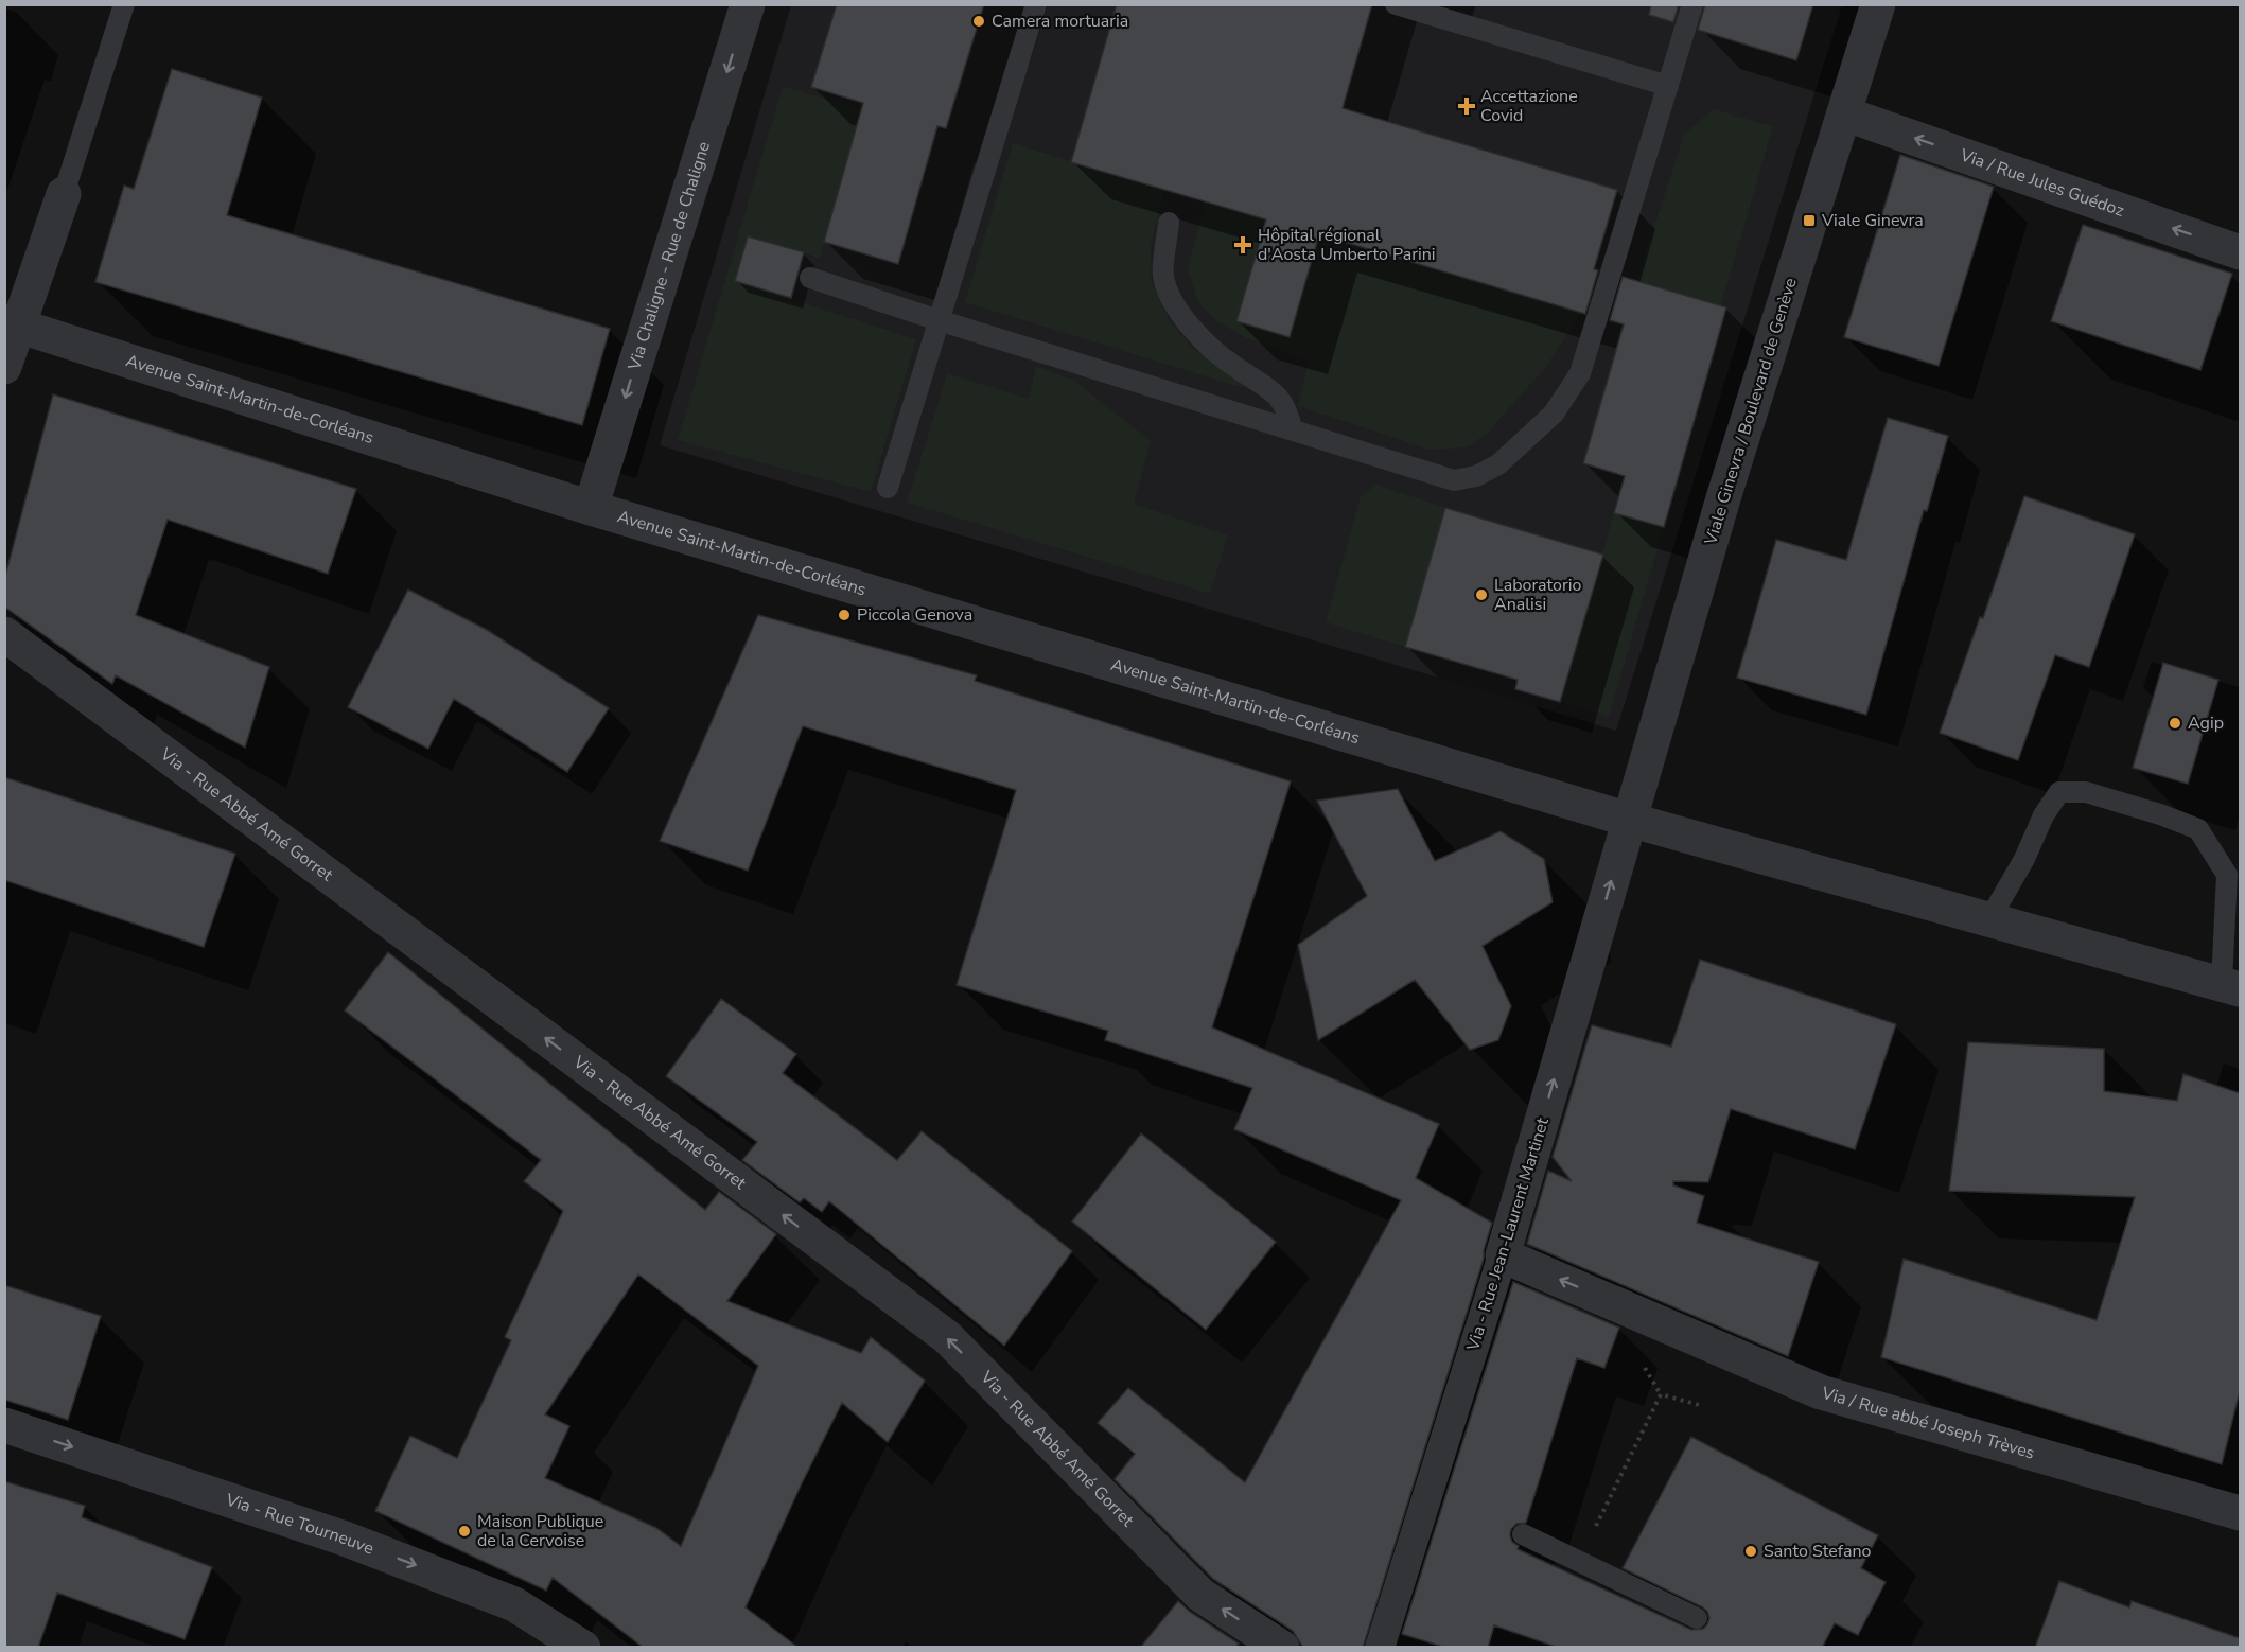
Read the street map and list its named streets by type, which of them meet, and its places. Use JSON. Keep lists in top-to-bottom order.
{
  "streets": {
    "street": [
      "Via / Rue Jules Guédoz",
      "Via Chaligne - Rue de Chaligne",
      "Avenue Saint-Martin-de-Corléans",
      "Viale Ginevra / Boulevard de Genève",
      "Via - Rue Abbé Amé Gorret",
      "Via - Rue Jean-Laurent Martinet",
      "Via / Rue abbé Joseph Trèves",
      "Via - Rue Tourneuve"
    ]
  },
  "crossings": [
    ["Via / Rue Jules Guédoz", "Viale Ginevra / Boulevard de Genève"],
    ["Via Chaligne - Rue de Chaligne", "Avenue Saint-Martin-de-Corléans"],
    ["Avenue Saint-Martin-de-Corléans", "Viale Ginevra / Boulevard de Genève"],
    ["Avenue Saint-Martin-de-Corléans", "Via - Rue Jean-Laurent Martinet"],
    ["Viale Ginevra / Boulevard de Genève", "Via - Rue Jean-Laurent Martinet"],
    ["Via - Rue Jean-Laurent Martinet", "Via / Rue abbé Joseph Trèves"]
  ],
  "one_way": [
    "Via / Rue Jules Guédoz",
    "Via Chaligne - Rue de Chaligne",
    "Via - Rue Abbé Amé Gorret",
    "Via - Rue Jean-Laurent Martinet",
    "Via / Rue abbé Joseph Trèves",
    "Via - Rue Tourneuve"
  ],
  "places": {
    "other": [
      "Camera mortuaria",
      "Laboratorio Analisi",
      "Piccola Genova",
      "Agip",
      "Maison Publique de la Cervoise",
      "Santo Stefano"
    ],
    "health": ["Accettazione Covid", "Hôpital régional d'Aosta Umberto Parini"],
    "transit": ["Viale Ginevra"]
  }
}
